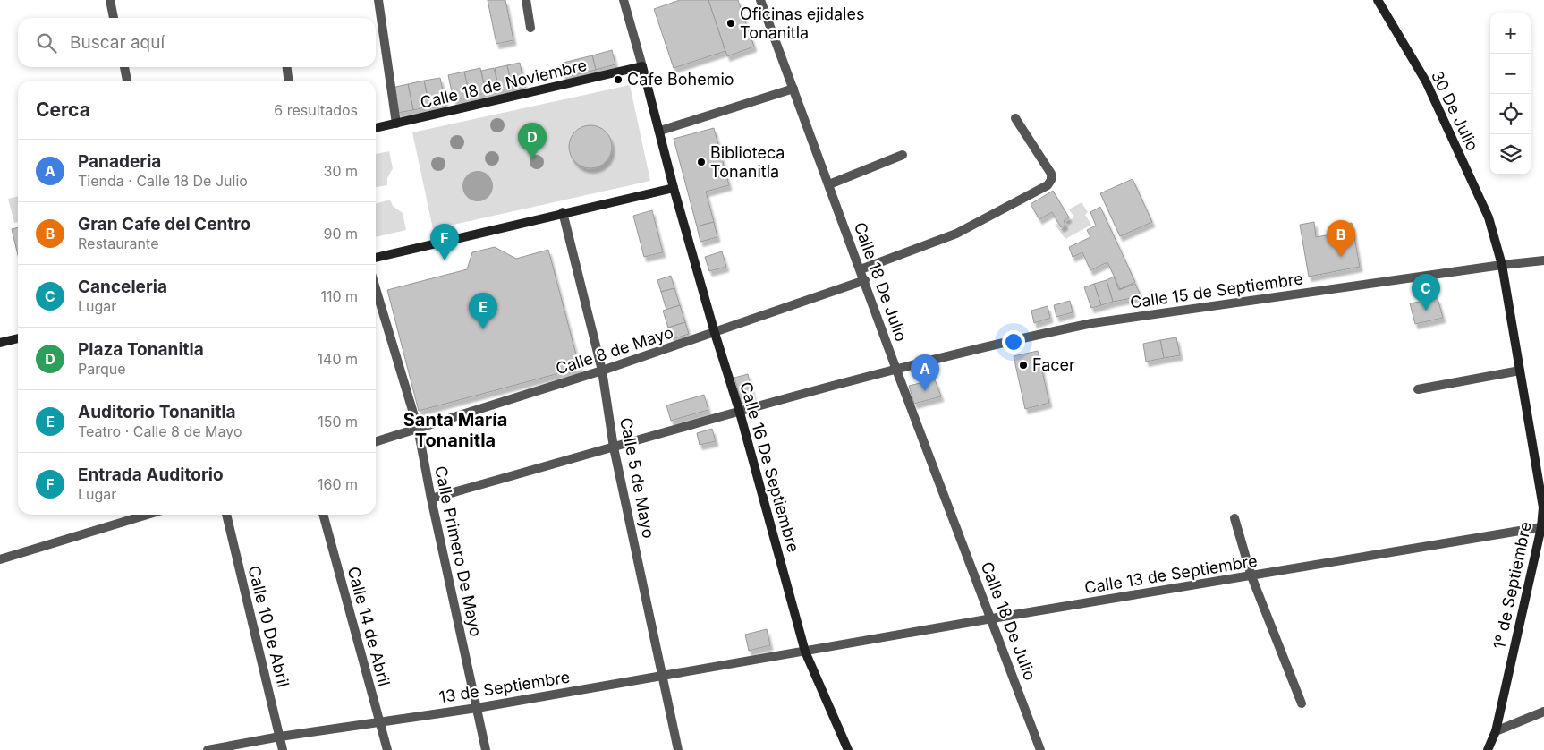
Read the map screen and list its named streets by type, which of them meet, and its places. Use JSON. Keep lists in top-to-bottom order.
{
  "streets": {
    "main road": [
      "Calle 18 de Noviembre",
      "30 De Julio",
      "Calle 16 De Septiembre",
      "1º de Septiembre"
    ],
    "street": [
      "Calle 18 De Julio",
      "Calle 15 de Septiembre",
      "Calle 8 de Mayo",
      "Calle 5 de Mayo",
      "Calle Primero De Mayo",
      "Calle 13 de Septiembre",
      "Calle 10 De Abril",
      "Calle 14 de Abril",
      "13 de Septiembre"
    ]
  },
  "crossings": [
    ["Calle 18 de Noviembre", "Calle 16 De Septiembre"],
    ["30 De Julio", "Calle 15 de Septiembre"],
    ["30 De Julio", "1º de Septiembre"],
    ["Calle 18 De Julio", "Calle 15 de Septiembre"],
    ["Calle 18 De Julio", "Calle 8 de Mayo"],
    ["Calle 18 De Julio", "Calle 13 de Septiembre"],
    ["Calle 15 de Septiembre", "Calle 16 De Septiembre"],
    ["Calle 15 de Septiembre", "Calle 5 de Mayo"],
    ["Calle 15 de Septiembre", "Calle Primero De Mayo"],
    ["Calle 15 de Septiembre", "1º de Septiembre"],
    ["Calle 8 de Mayo", "Calle 16 De Septiembre"],
    ["Calle 8 de Mayo", "Calle 5 de Mayo"],
    ["Calle 8 de Mayo", "Calle Primero De Mayo"],
    ["Calle 16 De Septiembre", "Calle 13 de Septiembre"],
    ["Calle 16 De Septiembre", "13 de Septiembre"],
    ["Calle 5 de Mayo", "13 de Septiembre"],
    ["Calle Primero De Mayo", "13 de Septiembre"],
    ["Calle 13 de Septiembre", "1º de Septiembre"],
    ["Calle 13 de Septiembre", "13 de Septiembre"],
    ["Calle 10 De Abril", "13 de Septiembre"],
    ["Calle 14 de Abril", "13 de Septiembre"]
  ],
  "districts": ["Santa María Tonanitla"],
  "places": [
    "Oficinas ejidales Tonanitla",
    "Cafe Bohemio",
    "Biblioteca Tonanitla",
    "Facer"
  ],
  "page": {
    "map_buttons": ["+", "−"],
    "search": "Buscar aquí",
    "heading": ["Cerca", "6 resultados"],
    "pins": [
      "D",
      "B",
      "F",
      "C",
      "E",
      "A"
    ],
    "list": [
      {
        "mark": "A",
        "name": "Panaderia",
        "note": "Tienda · Calle 18 De Julio",
        "value": "30 m"
      },
      {
        "mark": "B",
        "name": "Gran Cafe del Centro",
        "note": "Restaurante",
        "value": "90 m"
      },
      {
        "mark": "C",
        "name": "Canceleria",
        "note": "Lugar",
        "value": "110 m"
      },
      {
        "mark": "D",
        "name": "Plaza Tonanitla",
        "note": "Parque",
        "value": "140 m"
      },
      {
        "mark": "E",
        "name": "Auditorio Tonanitla",
        "note": "Teatro · Calle 8 de Mayo",
        "value": "150 m"
      },
      {
        "mark": "F",
        "name": "Entrada Auditorio",
        "note": "Lugar",
        "value": "160 m"
      }
    ]
  }
}
